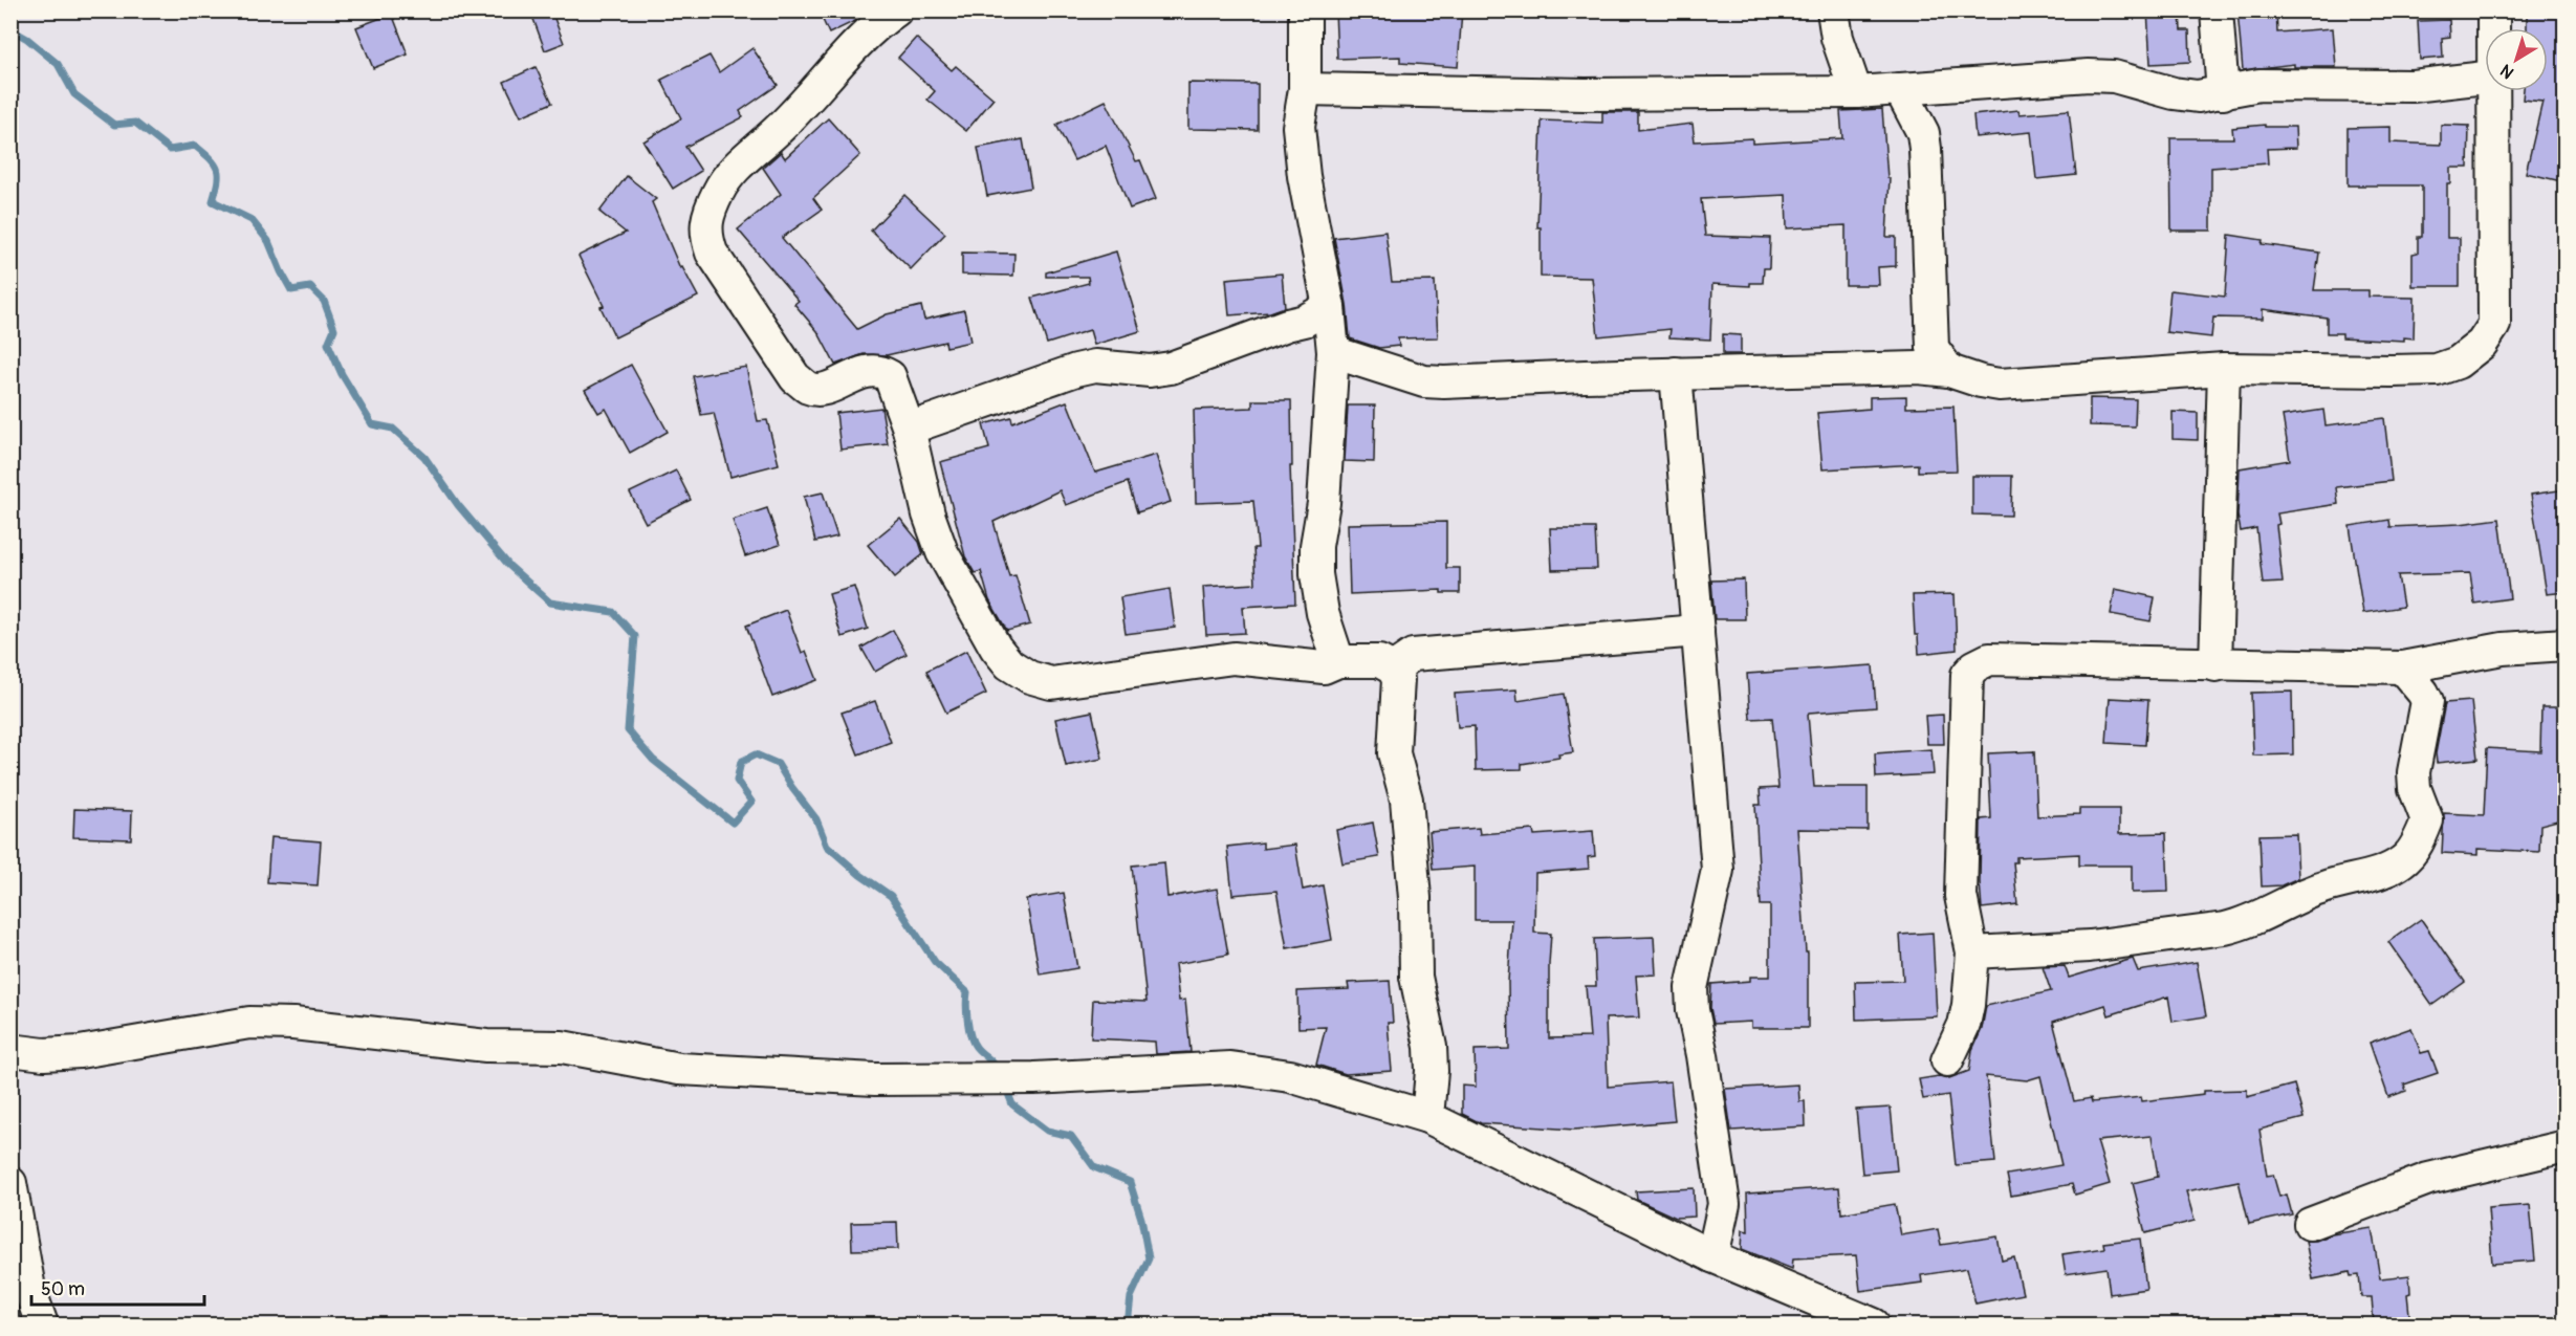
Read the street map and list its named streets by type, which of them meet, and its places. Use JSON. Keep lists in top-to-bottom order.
{
  "scale_bar": "50 m",
  "north": "bottom left"
}
